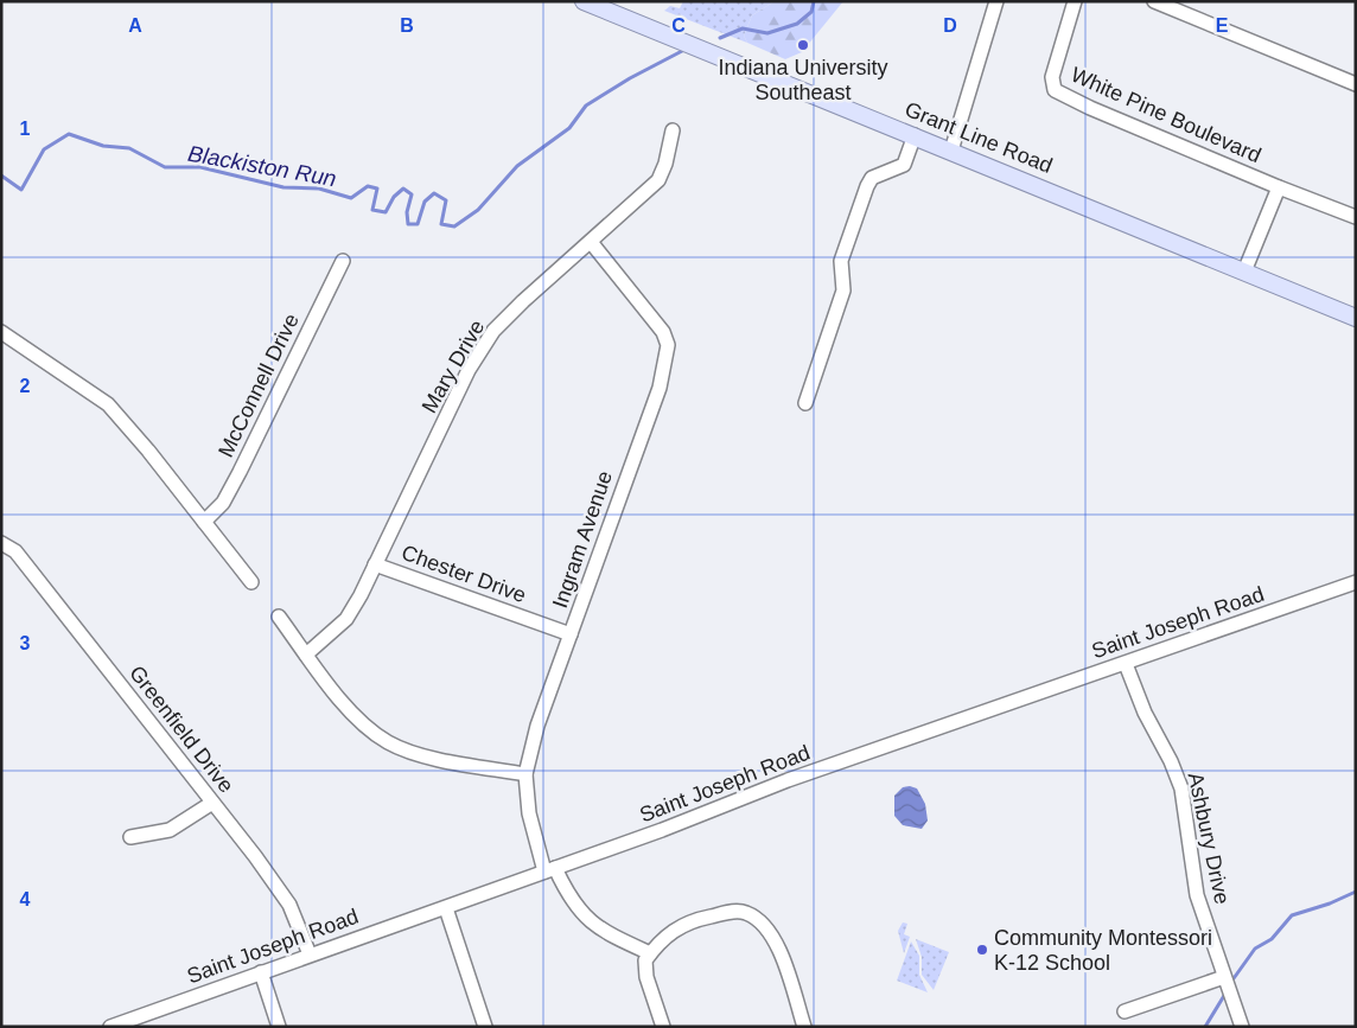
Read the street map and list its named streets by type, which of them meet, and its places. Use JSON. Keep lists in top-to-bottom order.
{
  "streets": {
    "main road": ["Grant Line Road"],
    "street": [
      "White Pine Boulevard",
      "Mary Drive",
      "McConnell Drive",
      "Ingram Avenue",
      "Chester Drive",
      "Saint Joseph Road",
      "Greenfield Drive",
      "Ashbury Drive"
    ]
  },
  "crossings": [
    ["White Pine Boulevard", "Grant Line Road"],
    ["Mary Drive", "Ingram Avenue"],
    ["Mary Drive", "Chester Drive"],
    ["Ingram Avenue", "Chester Drive"],
    ["Ingram Avenue", "Saint Joseph Road"],
    ["Saint Joseph Road", "Greenfield Drive"],
    ["Saint Joseph Road", "Ashbury Drive"]
  ],
  "water": ["Blackiston Run"],
  "places": ["Indiana University Southeast", "Community Montessori K-12 School"],
  "grid": {
    "columns": [
      "A",
      "B",
      "C",
      "D",
      "E"
    ],
    "rows": [
      "1",
      "2",
      "3",
      "4"
    ]
  }
}
